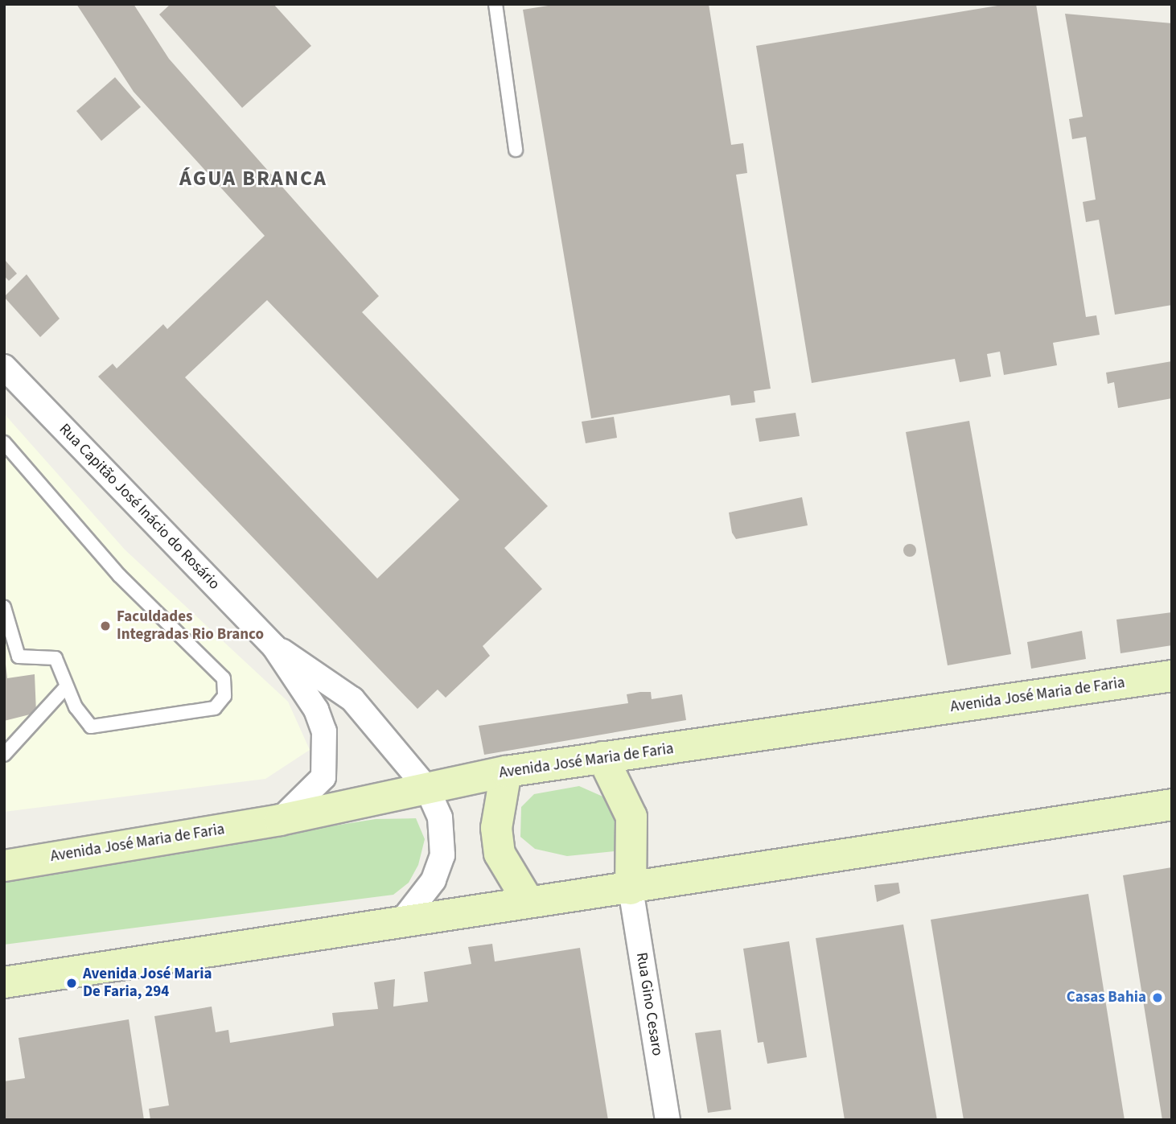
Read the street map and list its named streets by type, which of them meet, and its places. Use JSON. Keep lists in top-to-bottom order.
{
  "streets": {
    "street": ["Rua Capitão José Inácio do Rosário", "Avenida José Maria de Faria", "Rua Gino Cesaro"]
  },
  "crossings": [
    ["Rua Capitão José Inácio do Rosário", "Avenida José Maria de Faria"],
    ["Avenida José Maria de Faria", "Rua Gino Cesaro"]
  ],
  "districts": ["ÁGUA BRANCA"],
  "places": ["Faculdades Integradas Rio Branco", "Avenida José Maria De Faria, 294", "Casas Bahia"]
}
